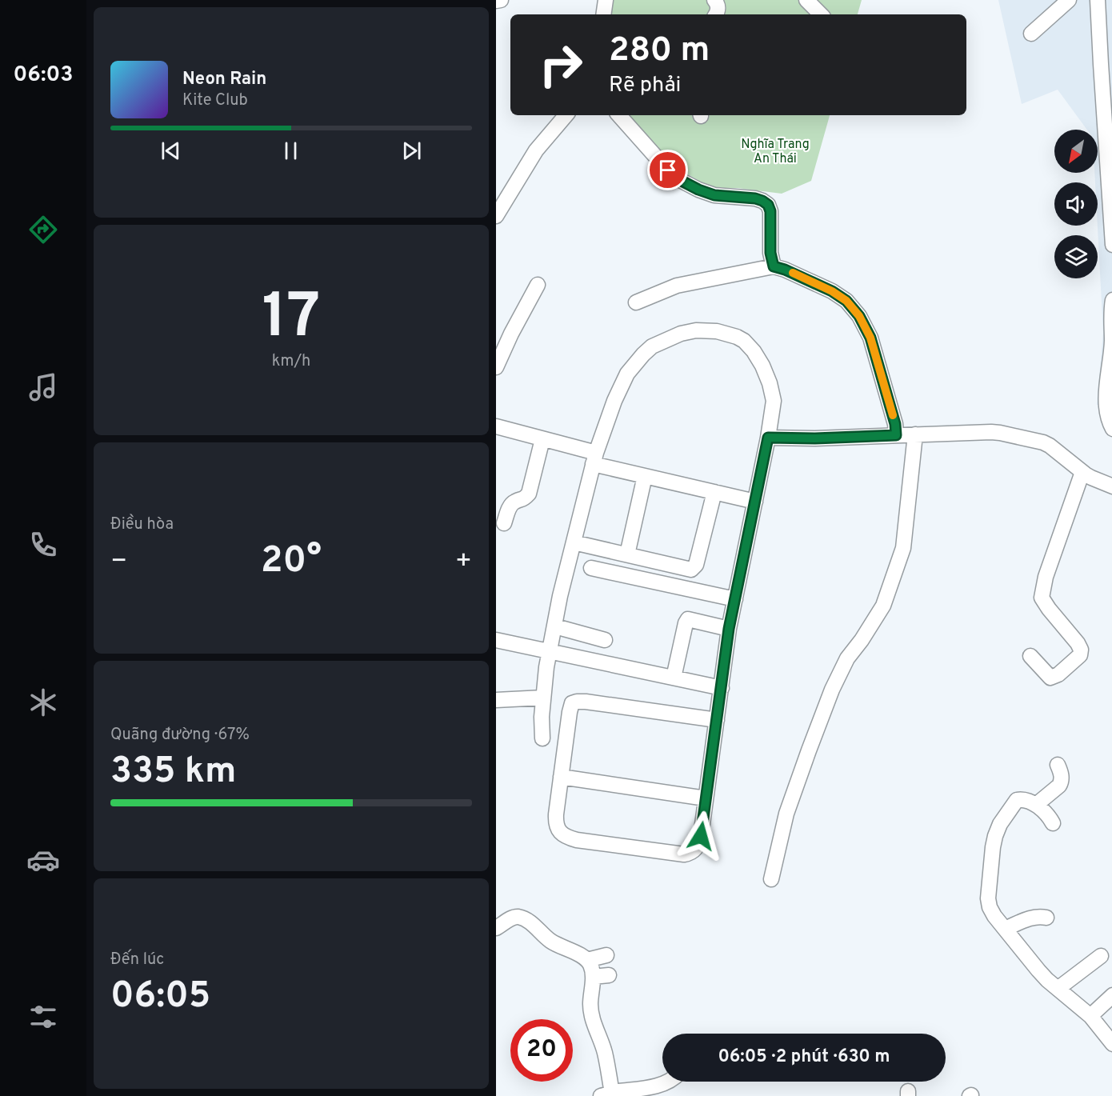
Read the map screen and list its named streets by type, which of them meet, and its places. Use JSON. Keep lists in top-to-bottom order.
{
  "parks": ["Nghĩa Trang An Thái"],
  "north": "bottom left",
  "page": {
    "tabs": "06:03",
    "turn": ["280 m", "Rẽ phải"],
    "song": ["Neon Rain", "Kite Club"],
    "tile": [
      ["17", "km/h"],
      "Điều hòa",
      ["Quãng đường · 67%", "335 km"],
      ["Đến lúc", "06:05"]
    ],
    "heat": ["−", "20°", "+"],
    "limit": "20",
    "trip": "06:05 · 2 phút · 630 m"
  }
}
